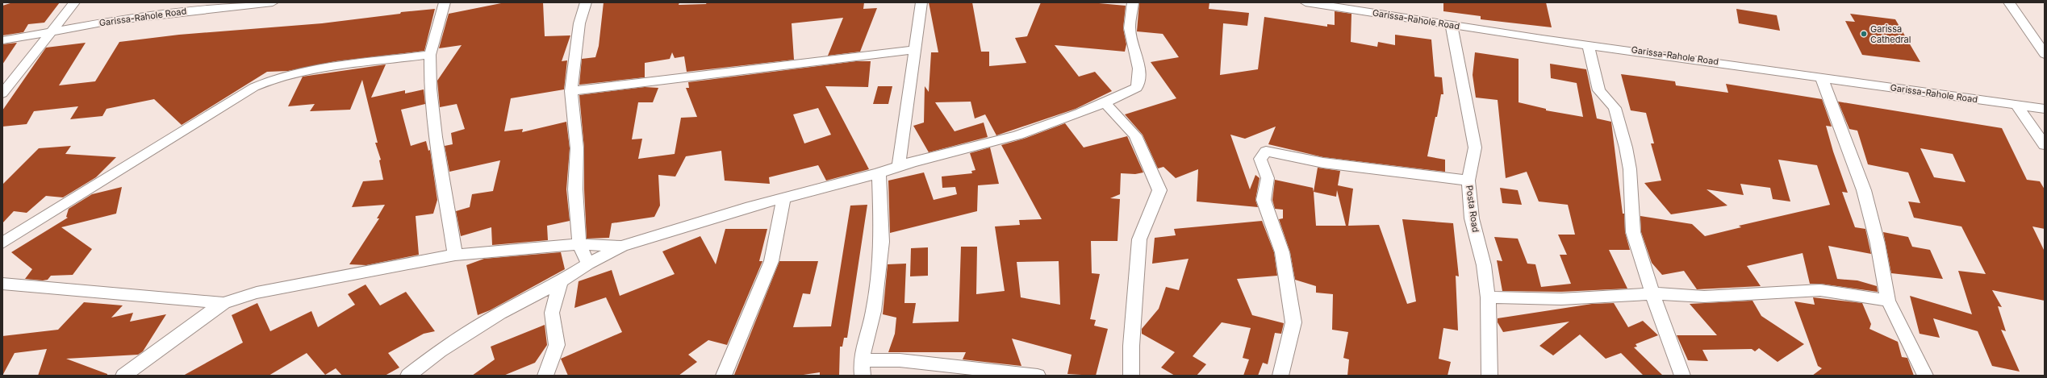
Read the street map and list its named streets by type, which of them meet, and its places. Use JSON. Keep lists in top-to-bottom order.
{
  "streets": {
    "street": ["Garissa-Rahole Road", "Posta Road"]
  },
  "crossings": [
    ["Garissa-Rahole Road", "Posta Road"]
  ],
  "places": ["Garissa Cathedral"]
}
